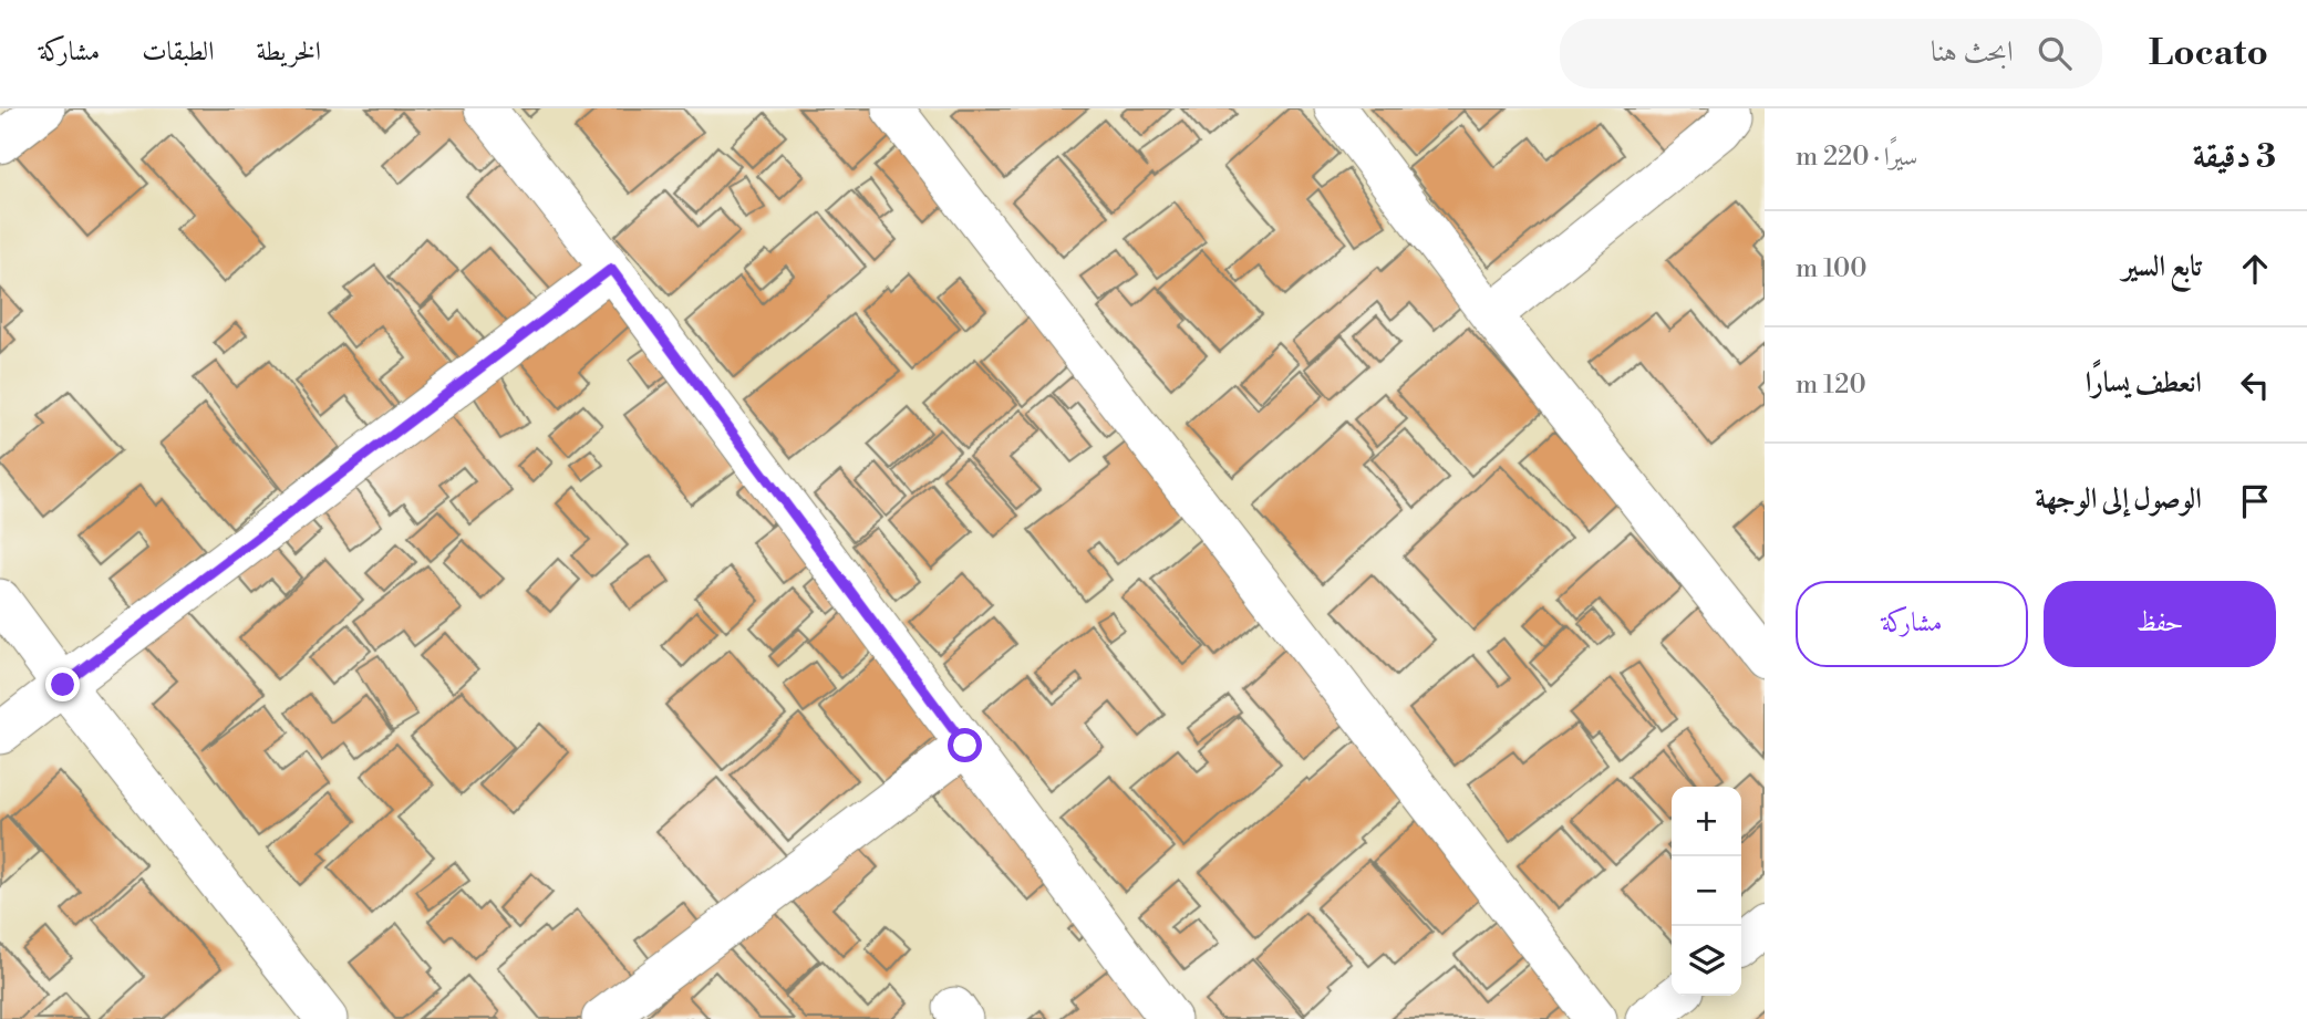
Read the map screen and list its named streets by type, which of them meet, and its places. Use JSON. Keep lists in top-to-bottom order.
{
  "page": {
    "header": "Locato",
    "search": "ابحث هنا",
    "nav": ["الخريطة", "الطبقات", "مشاركة"],
    "heading": ["3 دقيقة", "سيرًا · 220 m"],
    "list": [
      ["تابع السير", "100 m"],
      ["انعطف يسارًا", "120 m"],
      "الوصول إلى الوجهة"
    ],
    "buttons": ["حفظ", "مشاركة"],
    "map_buttons": ["+", "−"]
  }
}
